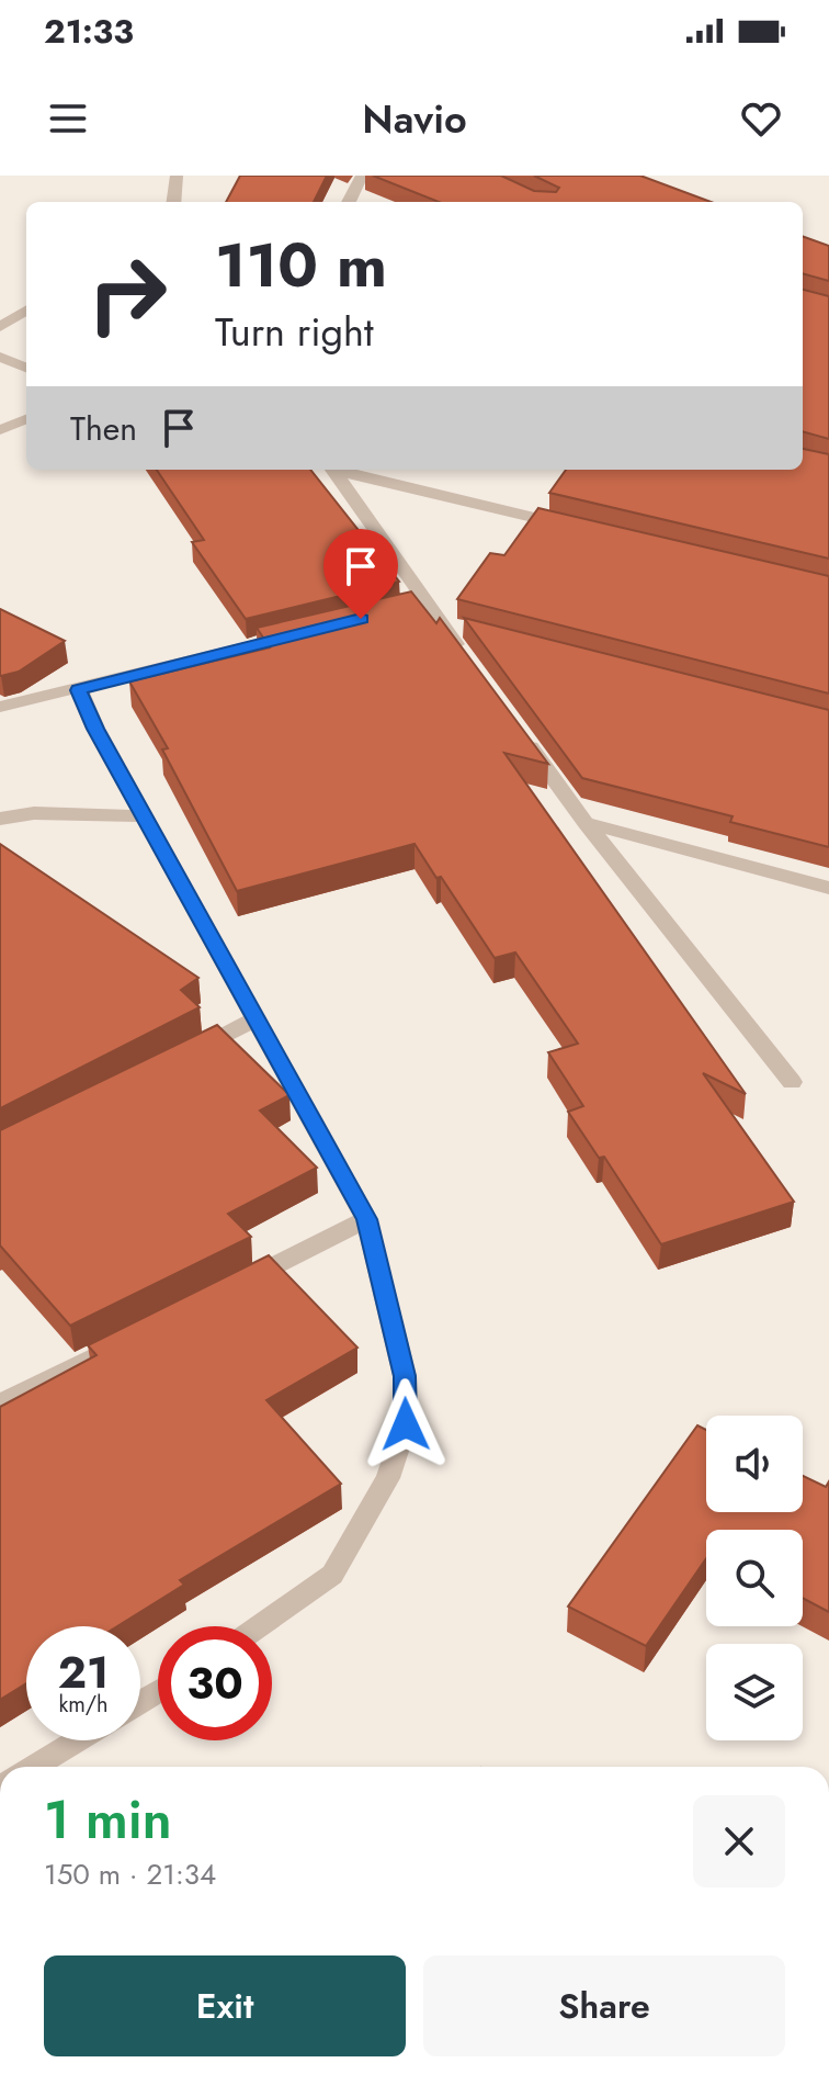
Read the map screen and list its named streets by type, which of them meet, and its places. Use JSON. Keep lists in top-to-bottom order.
{
  "page": {
    "status": "21:33",
    "header": "Navio",
    "turn": ["110 m", "Turn right"],
    "then": "Then",
    "speed": "21 km/h",
    "limit": "30",
    "heading": ["1 min", "150 m · 21:34"],
    "buttons": ["Exit", "Share"]
  }
}
